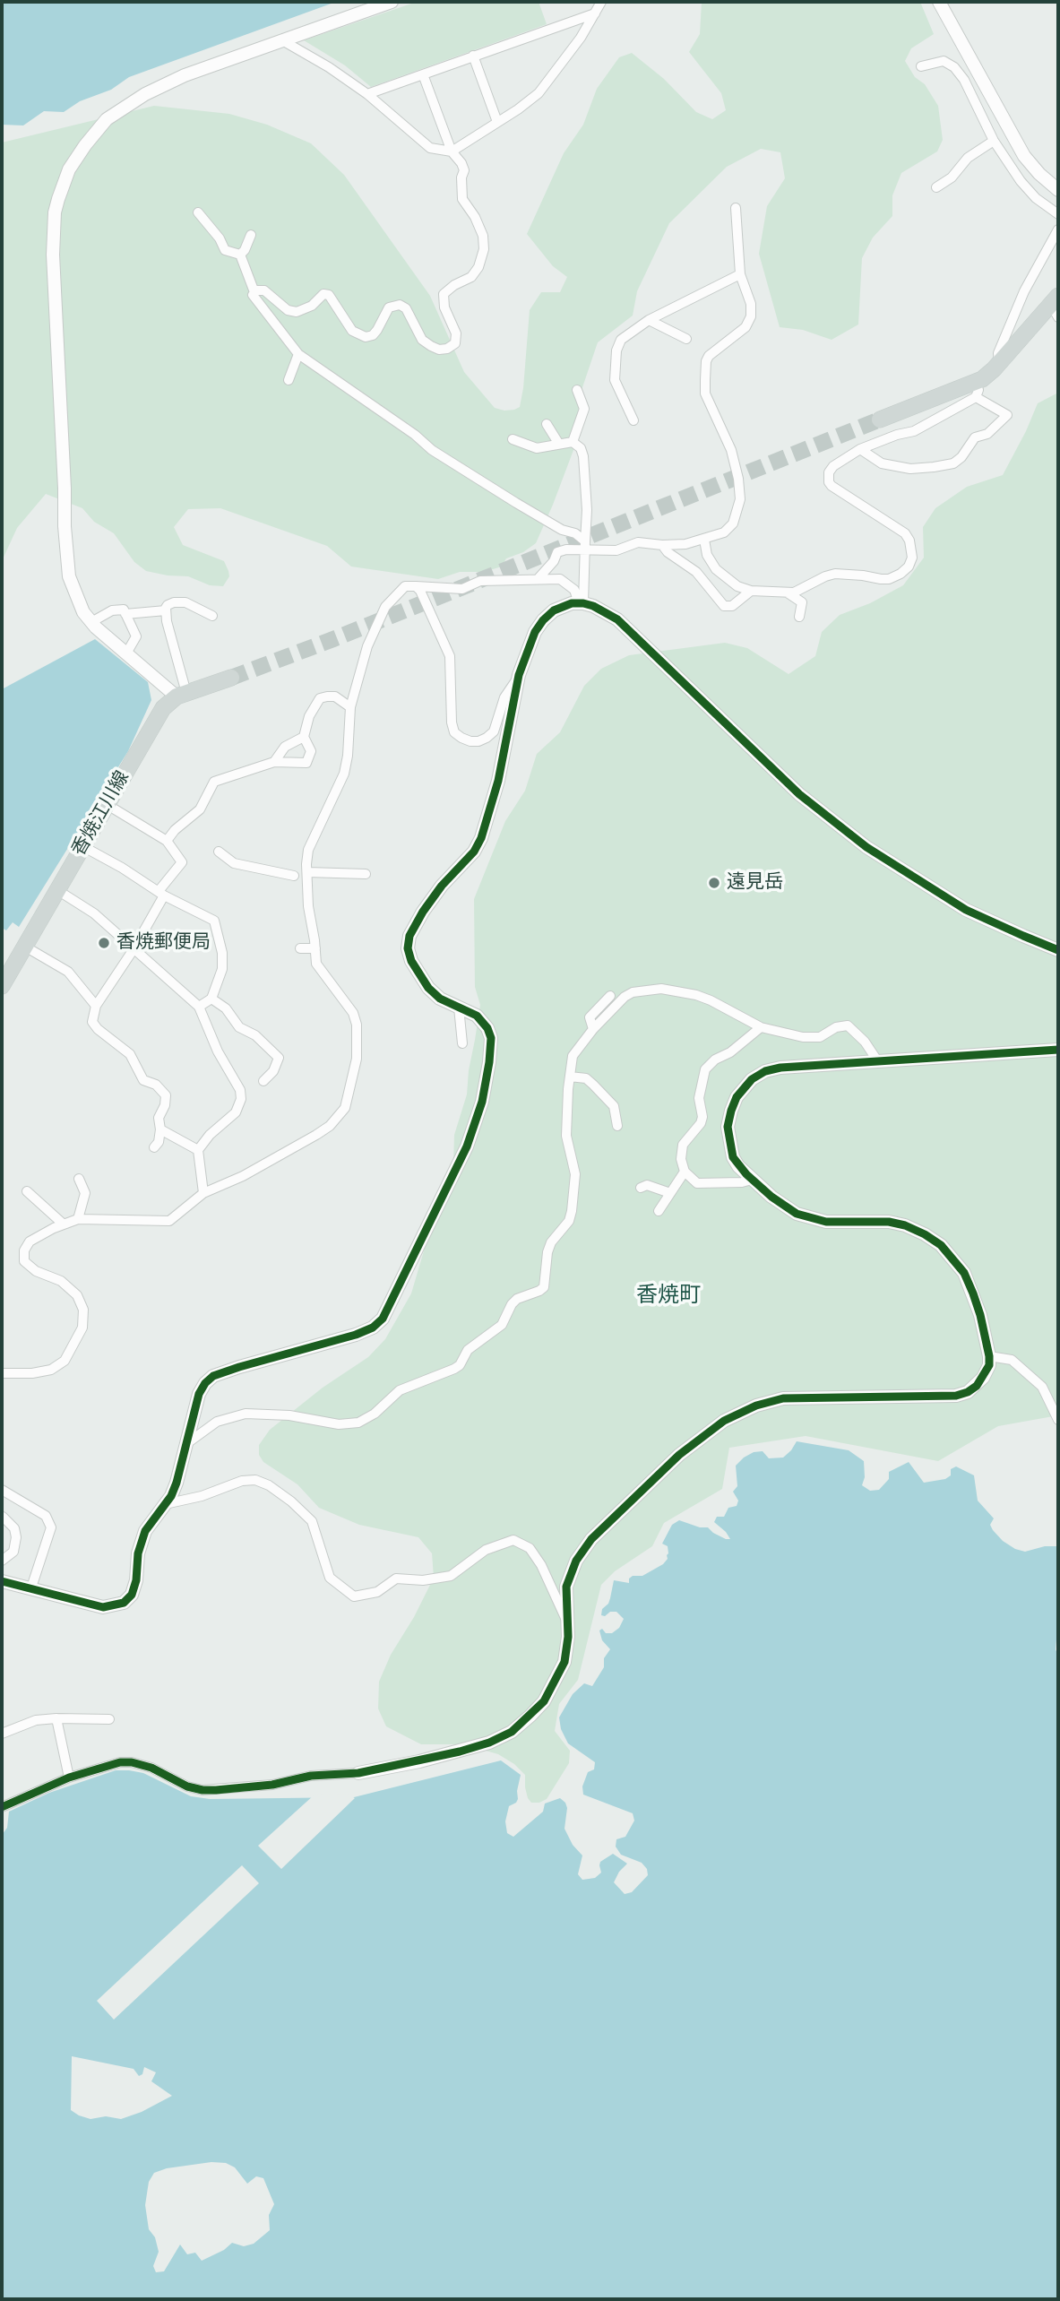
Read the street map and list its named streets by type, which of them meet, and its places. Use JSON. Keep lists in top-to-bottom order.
{
  "streets": {
    "main road": ["香焼江川線"]
  },
  "districts": ["香焼町"],
  "places": ["遠見岳", "香焼郵便局"]
}
